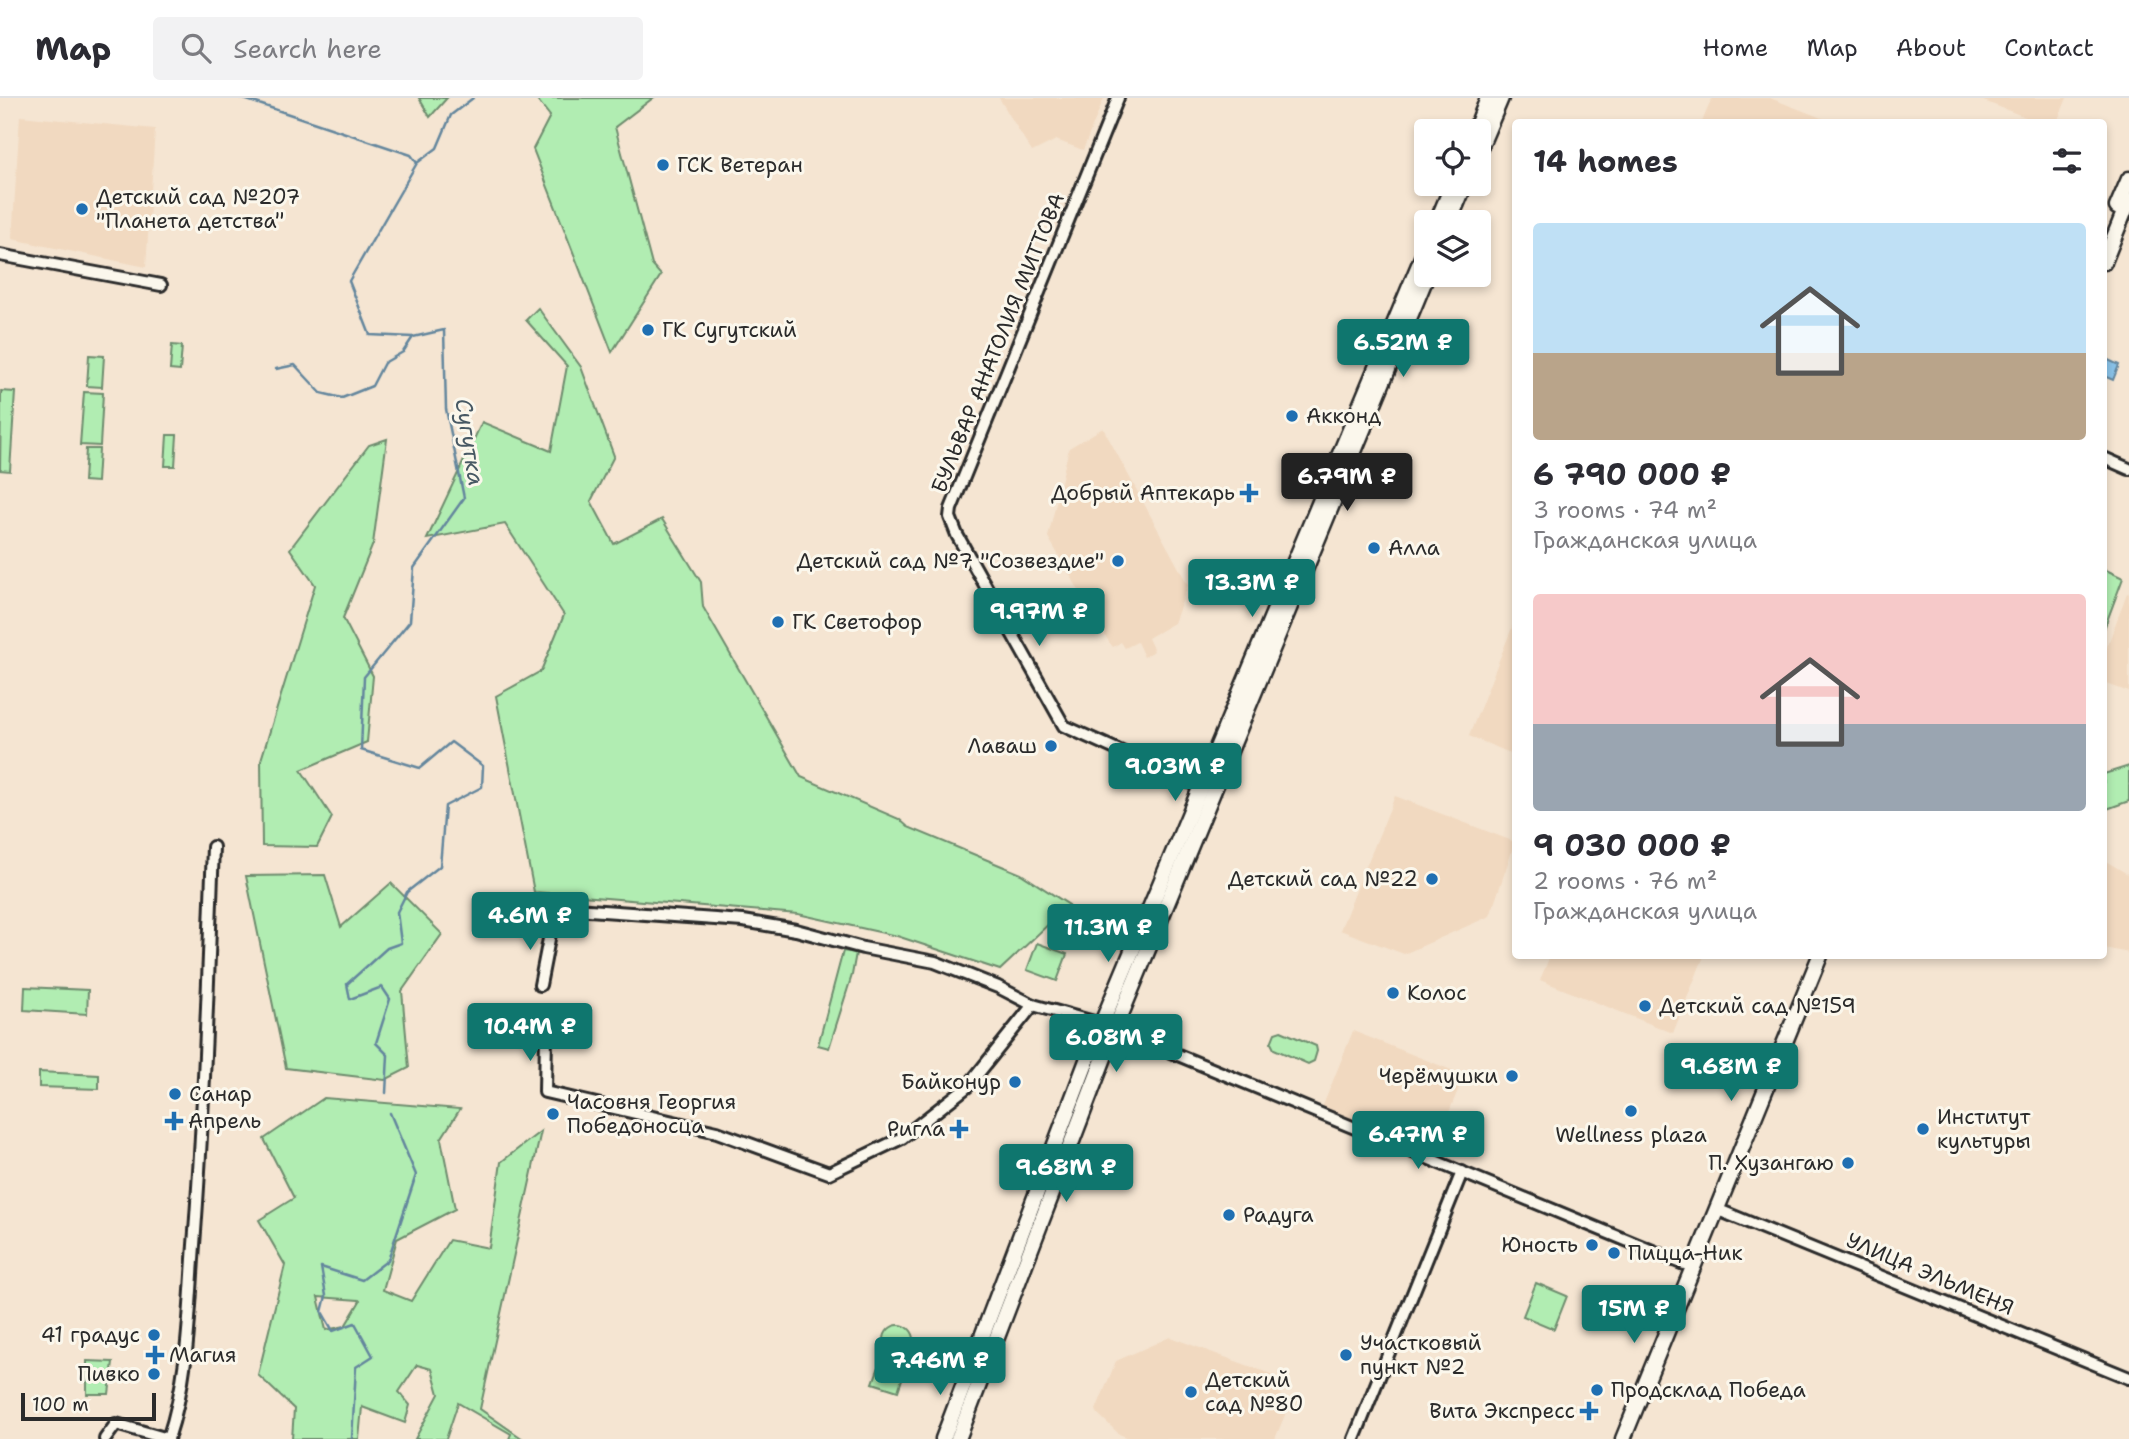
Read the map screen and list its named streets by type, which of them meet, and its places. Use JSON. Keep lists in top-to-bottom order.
{
  "streets": {
    "street": ["БУЛЬВАР АНАТОЛИЯ МИТТОВА", "УЛИЦА ЭЛЬМЕНЯ"]
  },
  "water": ["Сугутка"],
  "places": {
    "other": [
      "ГСК Ветеран",
      "Детский сад №207 \"Планета детства\"",
      "ГК Сугутский",
      "Акконд",
      "Алла",
      "Детский сад №7 \"Созвездие\"",
      "ГК Светофор",
      "Лаваш",
      "Детский сад №22",
      "Колос",
      "Детский сад №159",
      "Черёмушки",
      "Байконур",
      "Санар",
      "Wellness plaza",
      "Часовня Георгия Победоносца",
      "Институт культуры",
      "П. Хузангаю",
      "Радуга",
      "Юность",
      "Пицца-Ник",
      "41 градус",
      "Участковый пункт №2",
      "Пивко",
      "Продсклад Победа",
      "Детский сад №80"
    ],
    "health": [
      "Добрый Аптекарь",
      "Апрель",
      "Ригла",
      "Магия",
      "Вита Экспресс"
    ]
  },
  "scale_bar": "100 m",
  "page": {
    "header": "Map",
    "search": "Search here",
    "nav": [
      "Home",
      "Map",
      "About",
      "Contact"
    ],
    "heading": "14 homes",
    "list": [
      {
        "name": "6 790 000 ₽",
        "note": "3 rooms · 74 m² · Гражданская улица"
      },
      {
        "name": "9 030 000 ₽",
        "note": "2 rooms · 76 m² · Гражданская улица"
      }
    ],
    "price": [
      "6.52M ₽",
      "6.79M ₽",
      "13.3M ₽",
      "9.97M ₽",
      "9.03M ₽",
      "4.6M ₽",
      "11.3M ₽",
      "10.4M ₽",
      "6.08M ₽",
      "9.68M ₽",
      "6.47M ₽",
      "9.68M ₽",
      "15M ₽",
      "7.46M ₽"
    ],
    "scale": "100 m"
  }
}
